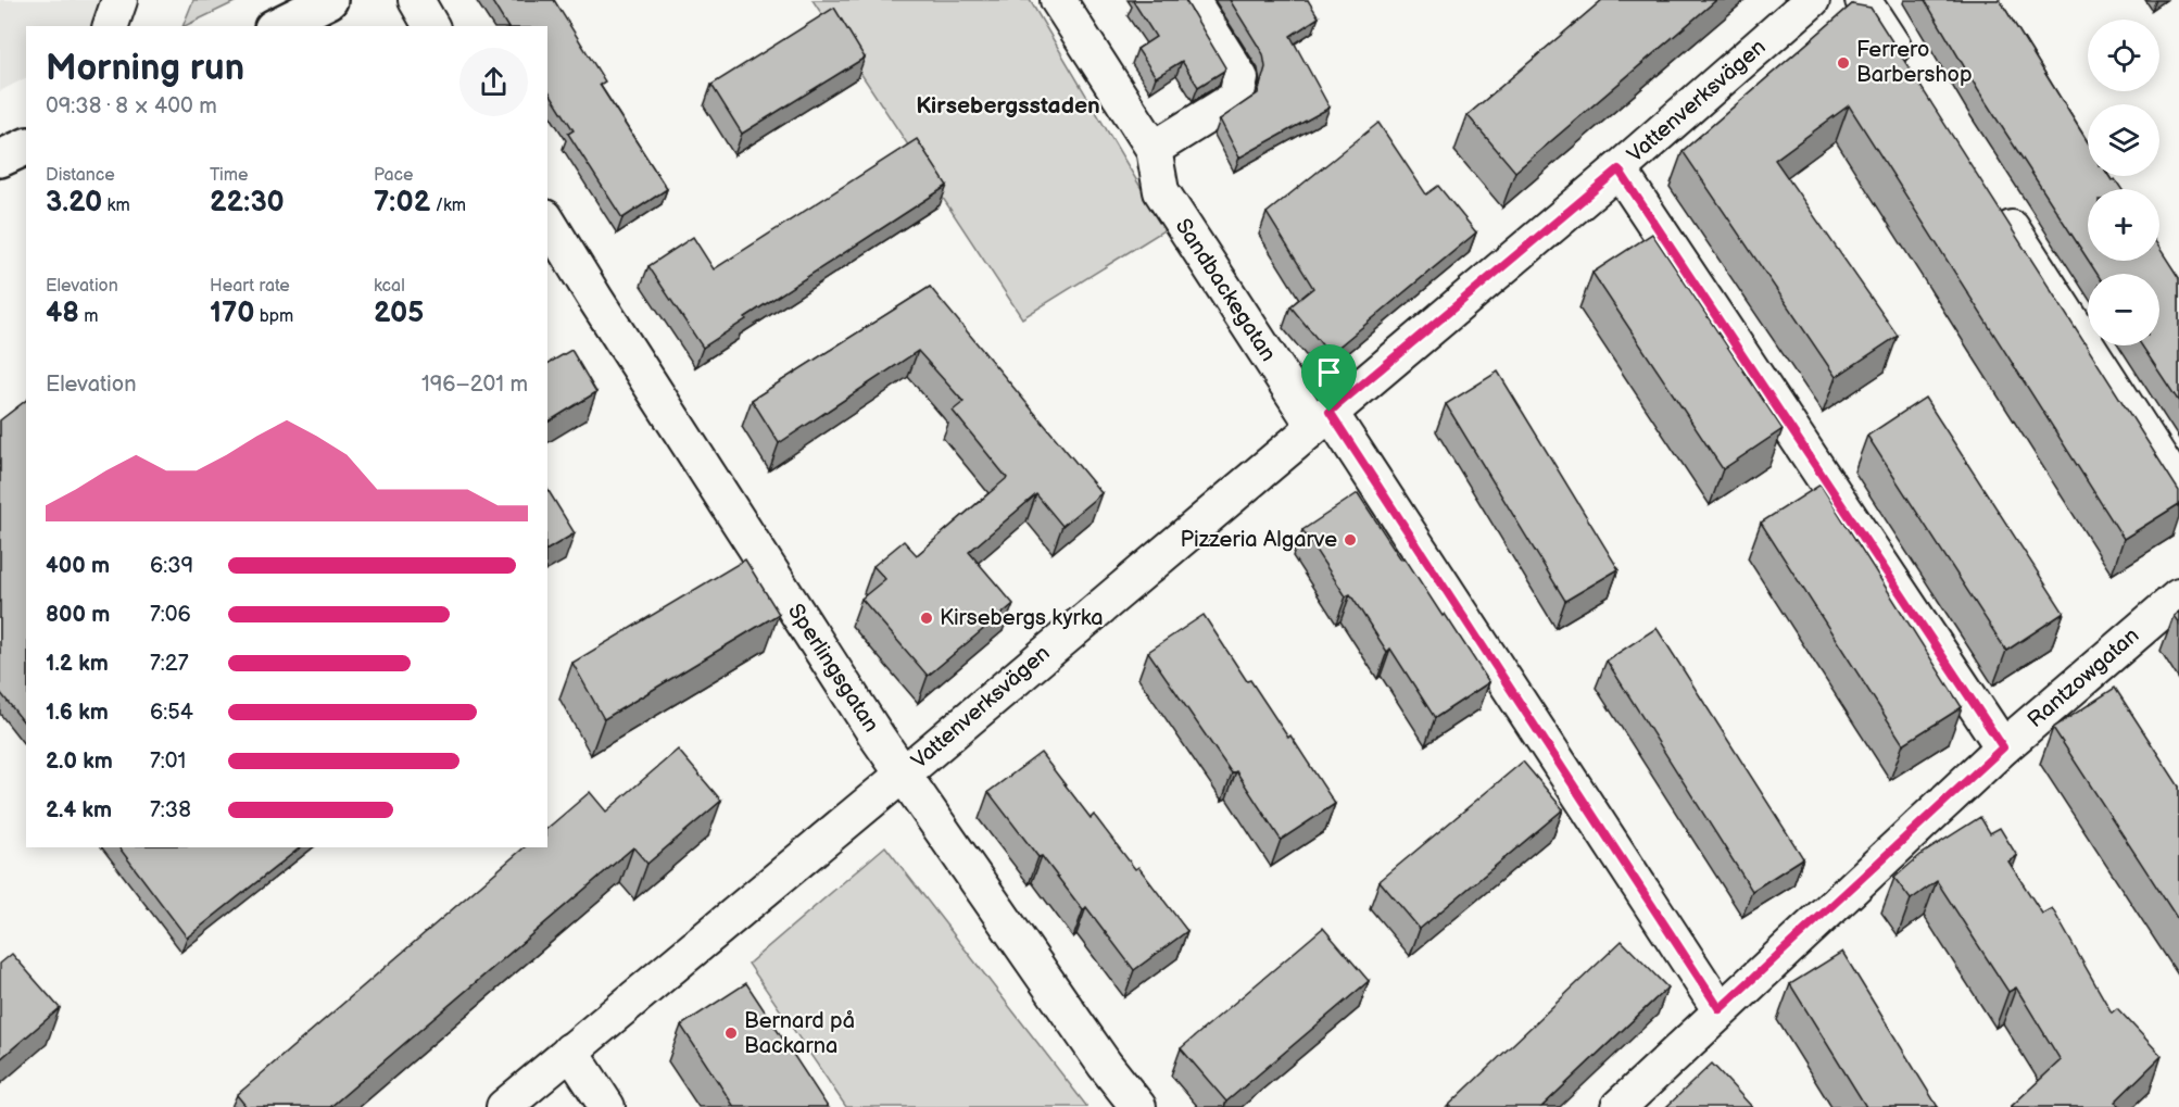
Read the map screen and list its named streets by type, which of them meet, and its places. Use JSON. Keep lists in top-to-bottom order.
{
  "streets": {
    "street": [
      "Vattenverksvägen",
      "Sandbackegatan",
      "Sperlingsgatan",
      "Rantzowgatan"
    ]
  },
  "crossings": [
    ["Vattenverksvägen", "Sandbackegatan"],
    ["Vattenverksvägen", "Sperlingsgatan"],
    ["Sandbackegatan", "Rantzowgatan"]
  ],
  "districts": ["Kirsebergsstaden"],
  "places": [
    "Ferrero Barbershop",
    "Pizzeria Algarve",
    "Kirsebergs kyrka",
    "Bernard på Backarna"
  ],
  "page": {
    "map_buttons": ["+", "−"],
    "heading": ["Morning run", "09:38 · 8 × 400 m"],
    "stats": [
      ["Distance", "3.20 km"],
      ["Time", "22:30"],
      ["Pace", "7:02 /km"],
      ["Elevation", "48 m"],
      ["Heart rate", "170 bpm"],
      ["kcal", "205"]
    ],
    "chart": ["Elevation", "196–201 m"],
    "list": [
      {
        "name": "400 m",
        "note": "6:39"
      },
      {
        "name": "800 m",
        "note": "7:06"
      },
      {
        "name": "1.2 km",
        "note": "7:27"
      },
      {
        "name": "1.6 km",
        "note": "6:54"
      },
      {
        "name": "2.0 km",
        "note": "7:01"
      },
      {
        "name": "2.4 km",
        "note": "7:38"
      }
    ]
  }
}
